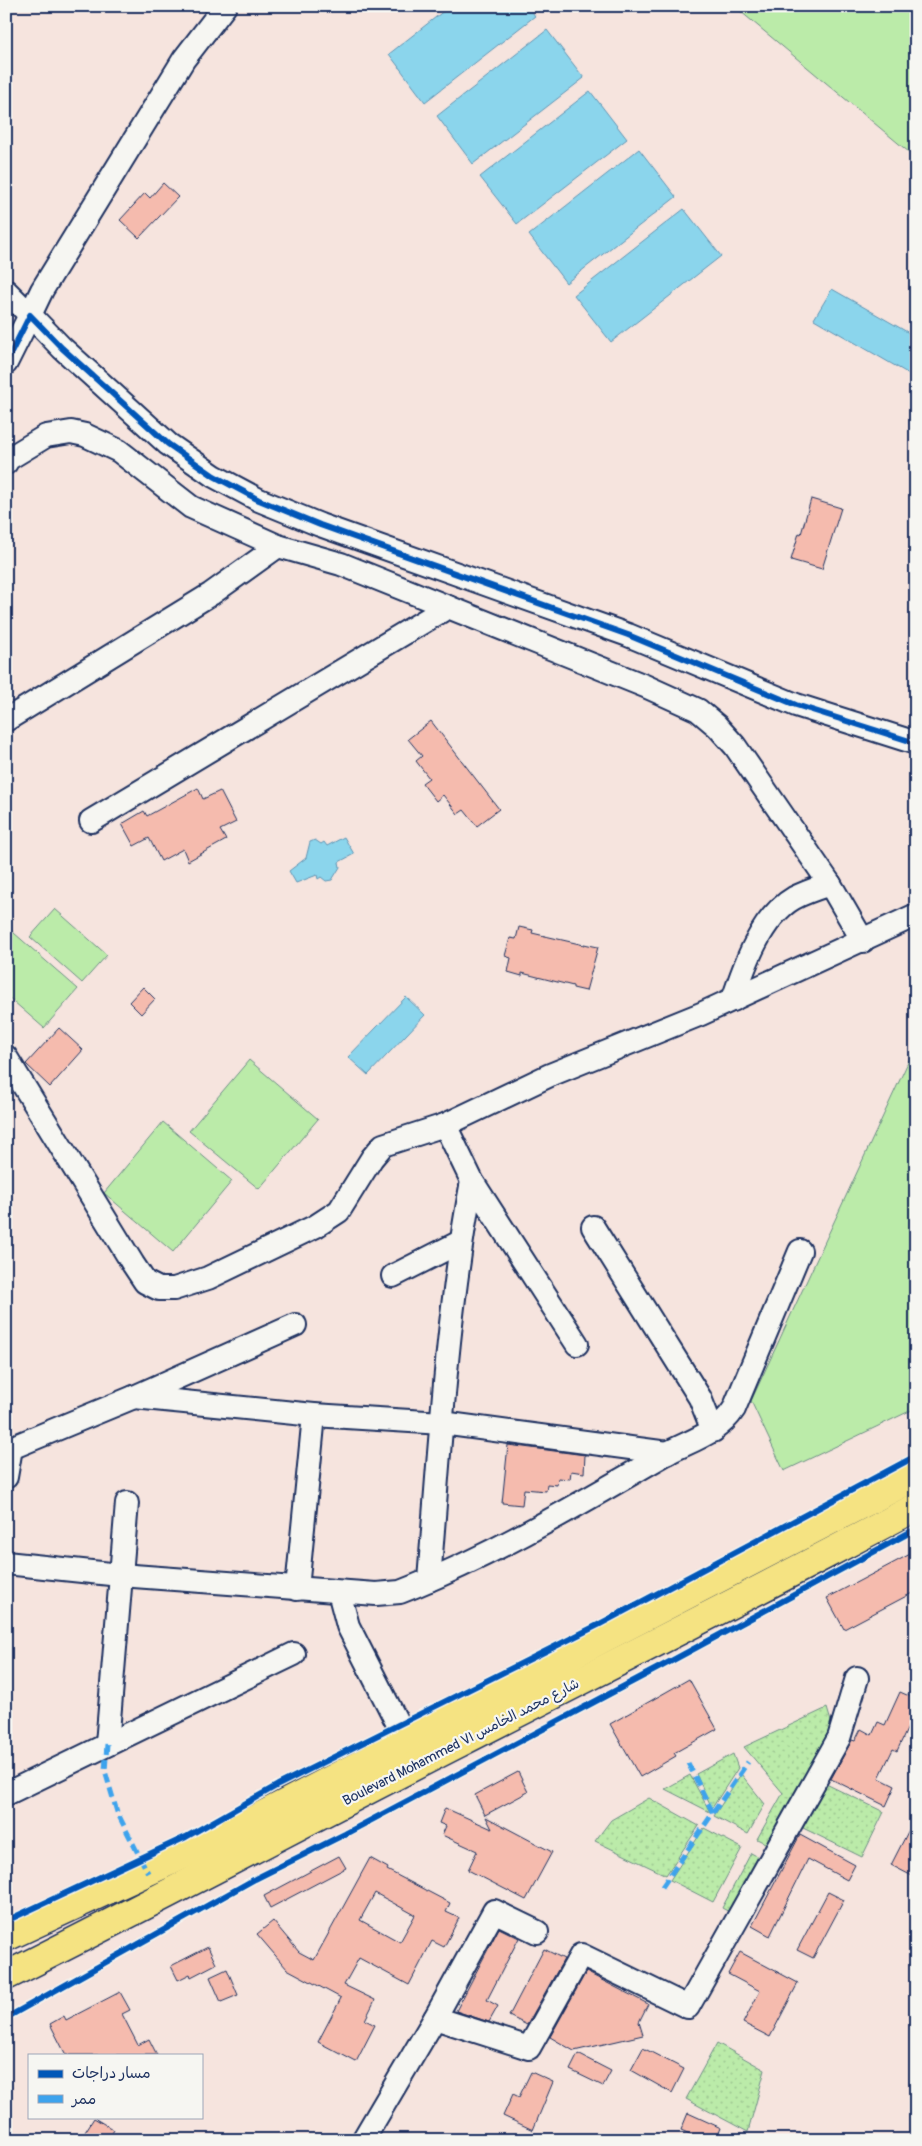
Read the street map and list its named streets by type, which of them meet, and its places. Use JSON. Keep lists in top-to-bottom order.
{
  "streets": {
    "main road": ["Boulevard Mohammed VI شارع محمد الخامس"]
  },
  "legend": ["مسار دراجات", "ممر"]
}
